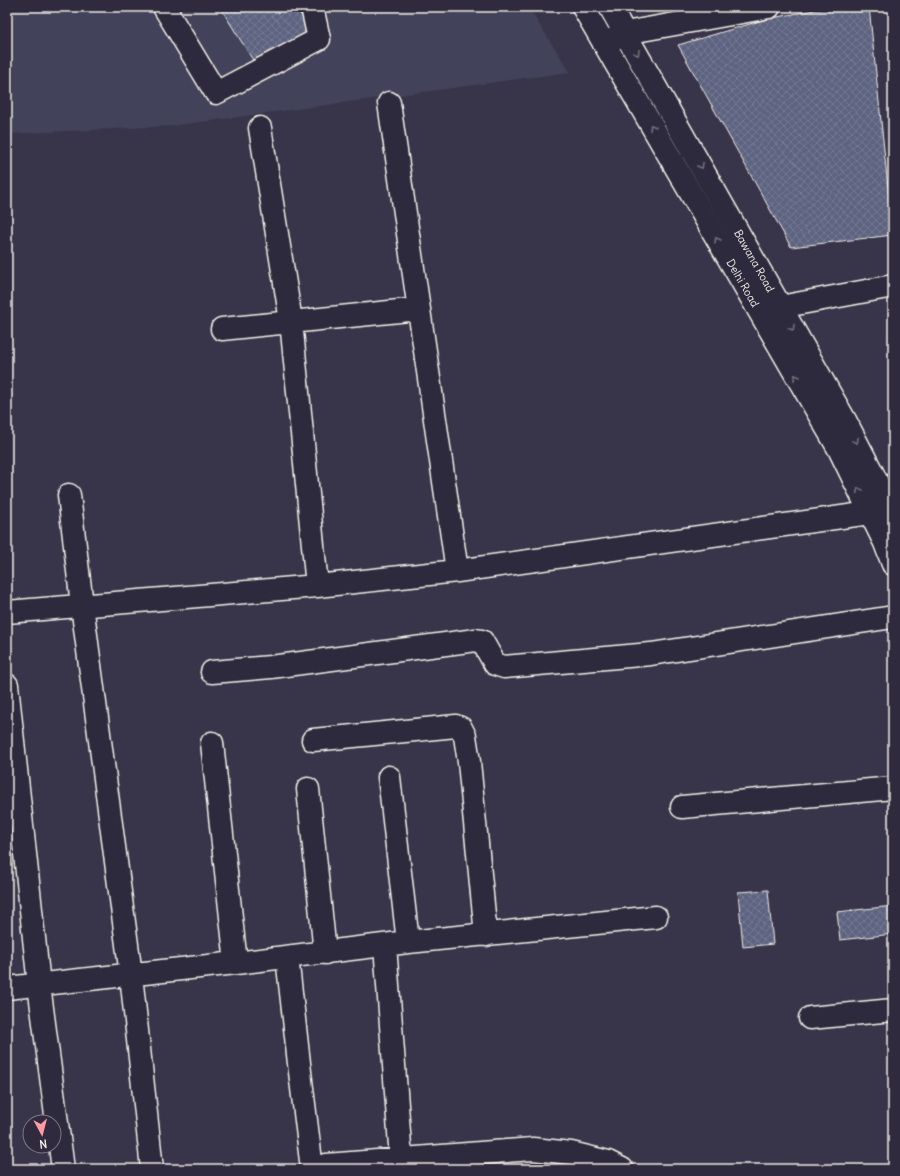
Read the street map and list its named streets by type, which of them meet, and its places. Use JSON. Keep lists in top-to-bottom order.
{
  "streets": {
    "street": ["Bawana Road", "Delhi Road"]
  },
  "crossings": [
    ["Bawana Road", "Delhi Road"]
  ],
  "one_way": ["Bawana Road", "Delhi Road"],
  "north": "bottom"
}
